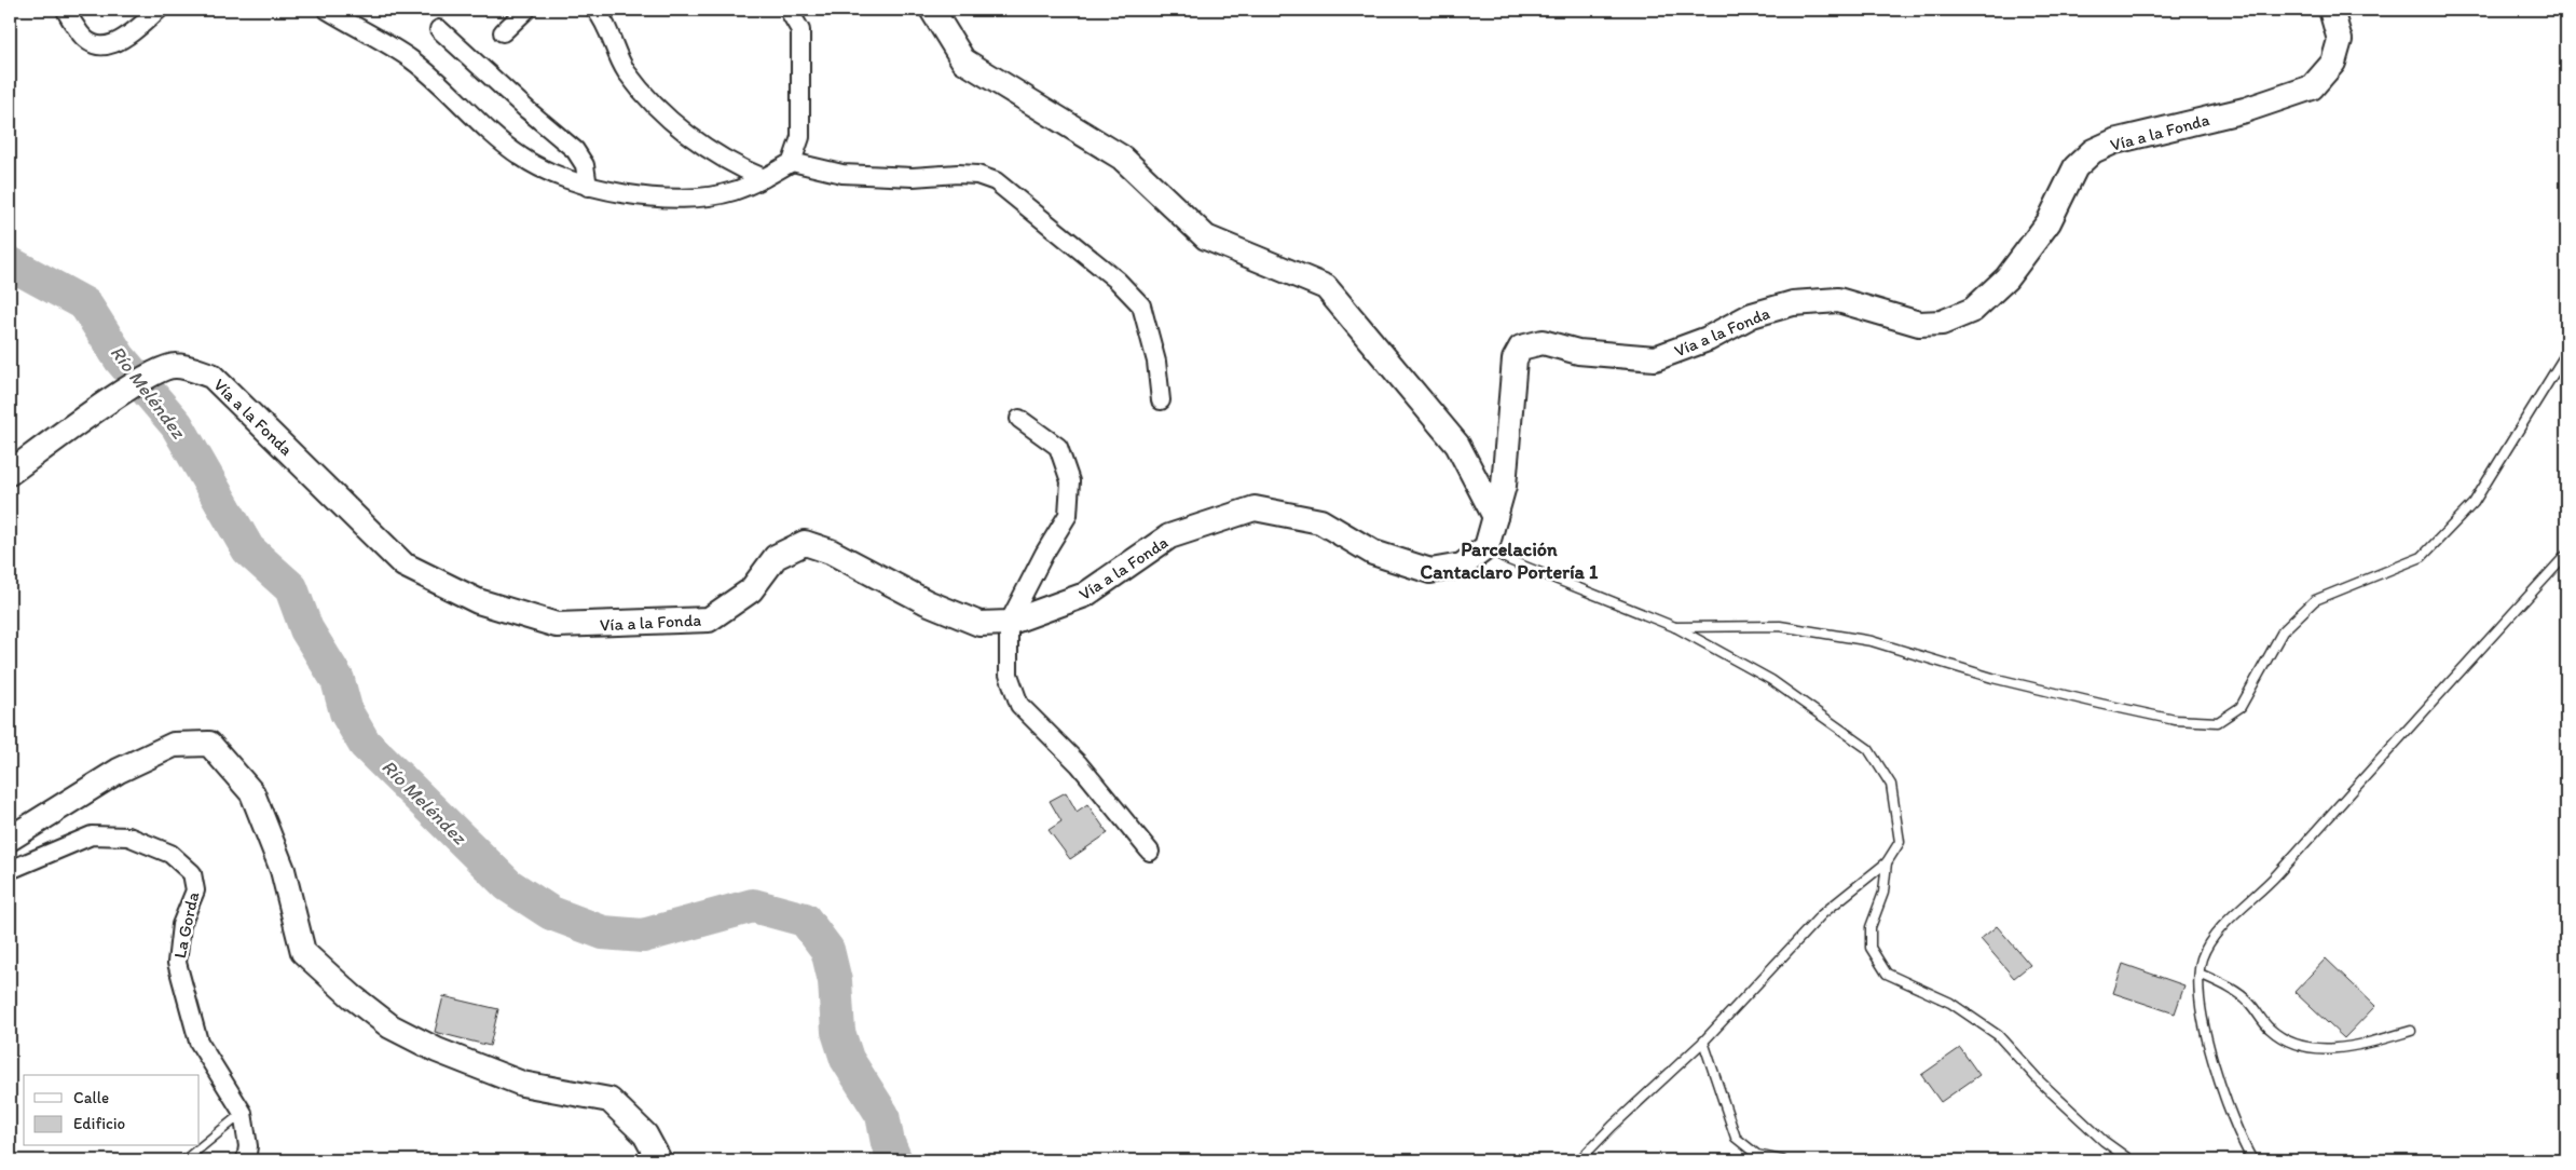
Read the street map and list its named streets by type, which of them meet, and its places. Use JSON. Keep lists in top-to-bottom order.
{
  "streets": {
    "street": ["Vía a la Fonda", "La Gorda"]
  },
  "districts": ["Parcelación Cantaclaro Portería 1"],
  "water": ["Río Meléndez"],
  "legend": ["Calle", "Edificio"]
}
